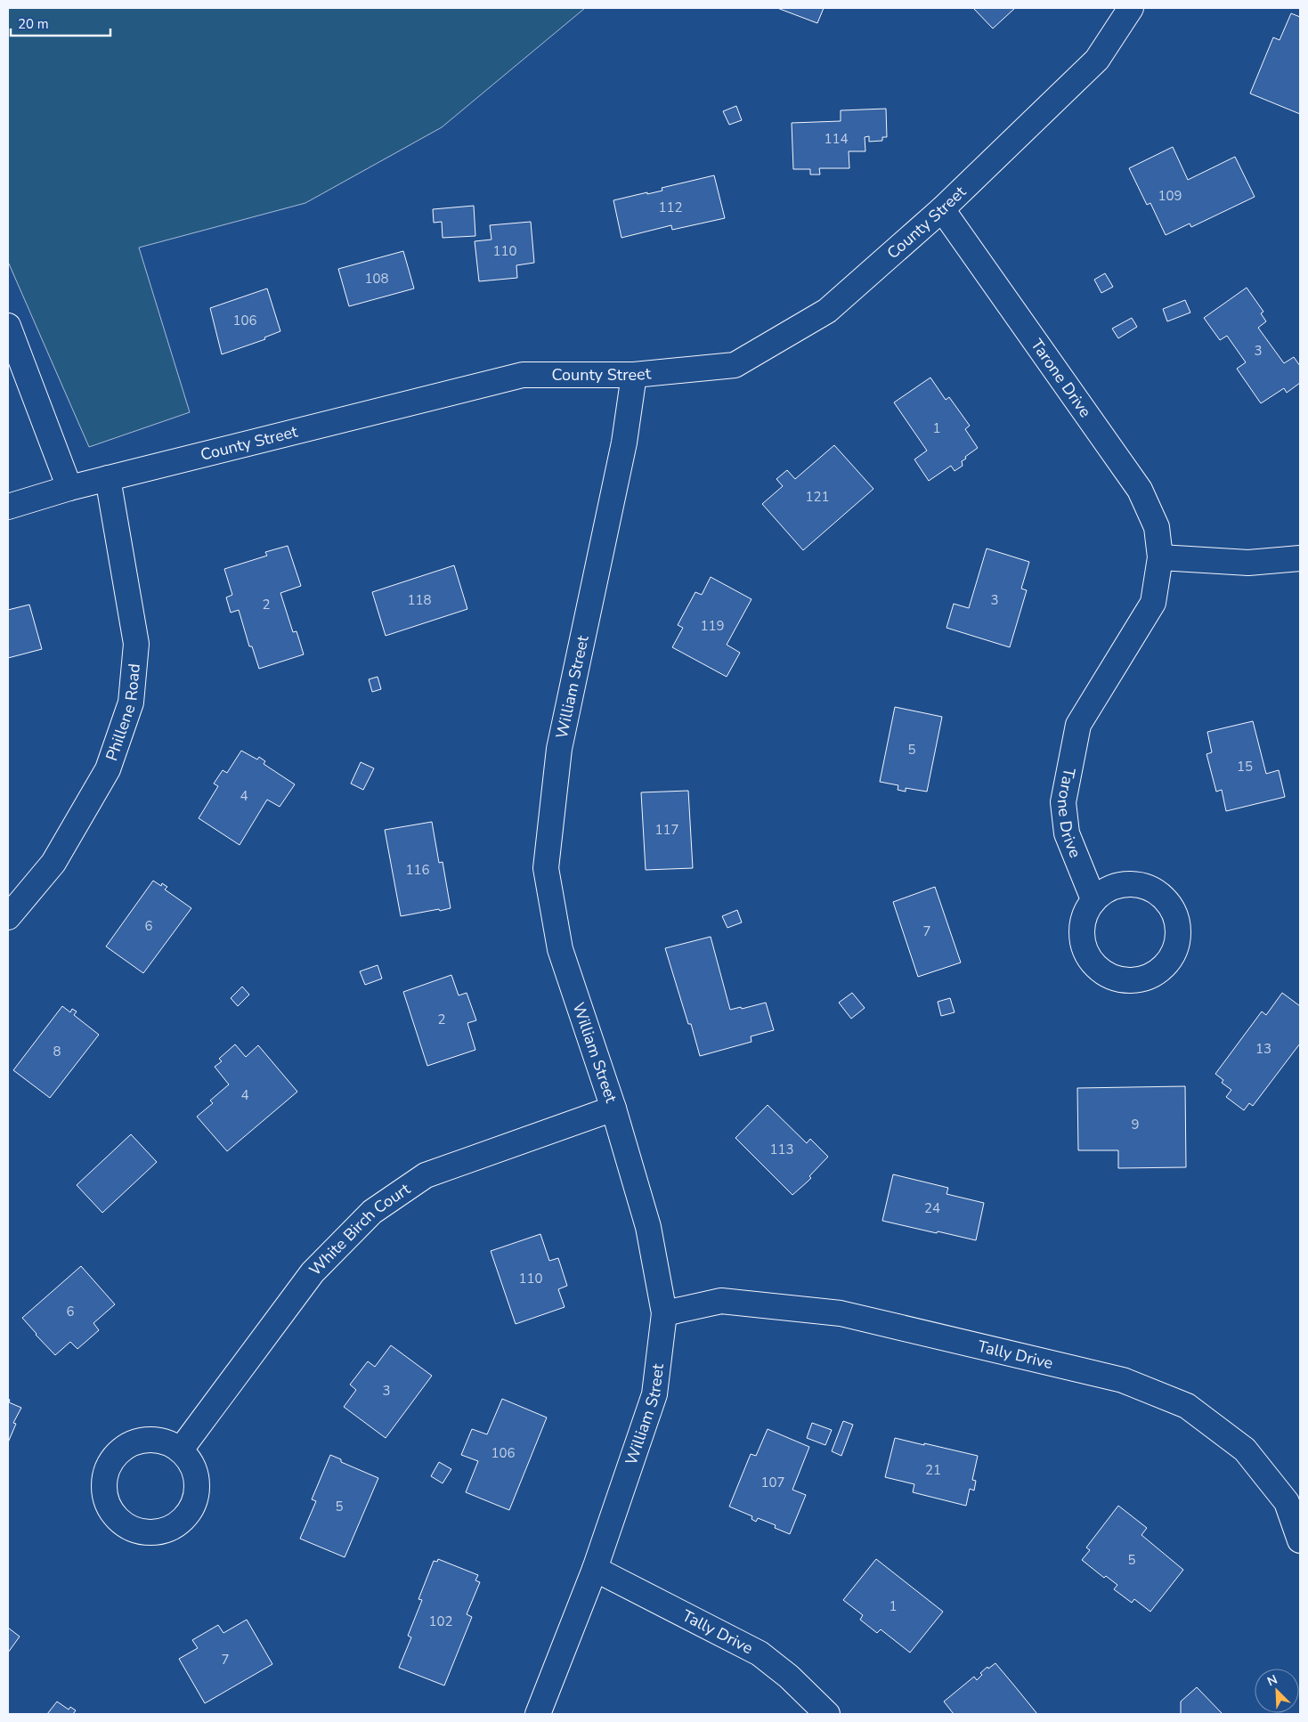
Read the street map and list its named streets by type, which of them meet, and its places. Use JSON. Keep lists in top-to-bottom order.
{
  "streets": {
    "street": [
      "County Street",
      "Tarone Drive",
      "William Street",
      "Phillene Road",
      "White Birch Court",
      "Tally Drive"
    ]
  },
  "crossings": [
    ["County Street", "Tarone Drive"],
    ["County Street", "William Street"],
    ["County Street", "Phillene Road"],
    ["William Street", "White Birch Court"],
    ["William Street", "Tally Drive"]
  ],
  "house_numbers": [
    "114",
    "109",
    "112",
    "110",
    "108",
    "106",
    "3",
    "1",
    "121",
    "118",
    "3",
    "2",
    "119",
    "5",
    "15",
    "4",
    "117",
    "116",
    "6",
    "7",
    "2",
    "13",
    "8",
    "4",
    "9",
    "113",
    "24",
    "110",
    "6",
    "3",
    "106",
    "21",
    "107",
    "5",
    "5",
    "1",
    "102",
    "7"
  ],
  "scale_bar": "20 m",
  "north": "top left"
}
